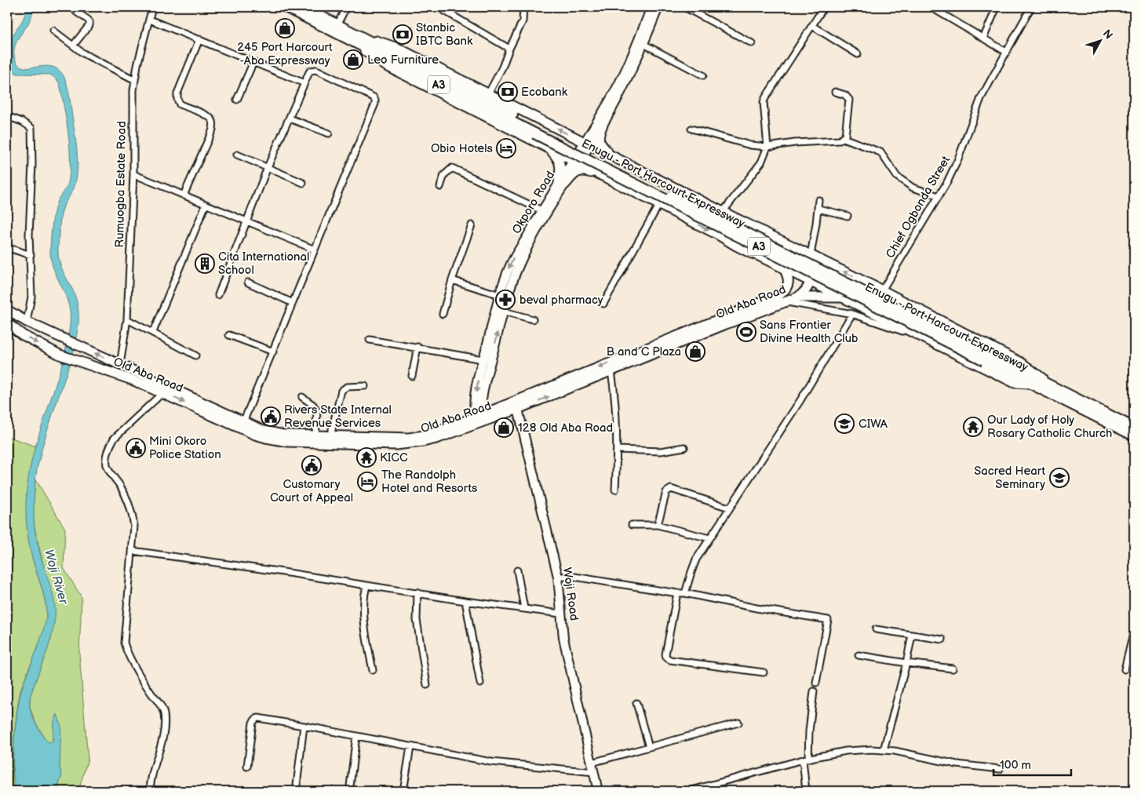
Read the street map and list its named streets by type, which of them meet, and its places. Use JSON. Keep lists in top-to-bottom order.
{
  "streets": {
    "highway": ["A3", "Enugu - Port Harcourt Expressway"],
    "main road": ["Okporo Road", "Old Aba Road", "Woji Road"],
    "street": ["Rumuogba Estate Road", "Chief Ogbonda Street"]
  },
  "crossings": [
    ["Rumuogba Estate Road", "Old Aba Road"],
    ["Okporo Road", "Old Aba Road"],
    ["Old Aba Road", "Woji Road"]
  ],
  "water": ["Woji River"],
  "places": {
    "shop": [
      "245 Port Harcourt -Aba Expressway",
      "Leo Furniture",
      "B and C Plaza",
      "128 Old Aba Road"
    ],
    "bank": ["Stanbic IBTC Bank", "Ecobank"],
    "hotel": ["Obio Hotels", "The Randolph Hotel and Resorts"],
    "building": ["Cita International School"],
    "pharmacy": ["beval pharmacy"],
    "sports": ["Sans Frontier Divine Health Club"],
    "public building": ["Rivers State Internal Revenue Services", "Mini Okoro Police Station", "Customary Court of Appeal"],
    "school or university": ["CIWA", "Sacred Heart Seminary"],
    "temple": ["Our Lady of Holy Rosary Catholic Church", "KICC"]
  },
  "scale_bar": "100 m",
  "north": "top right"
}
